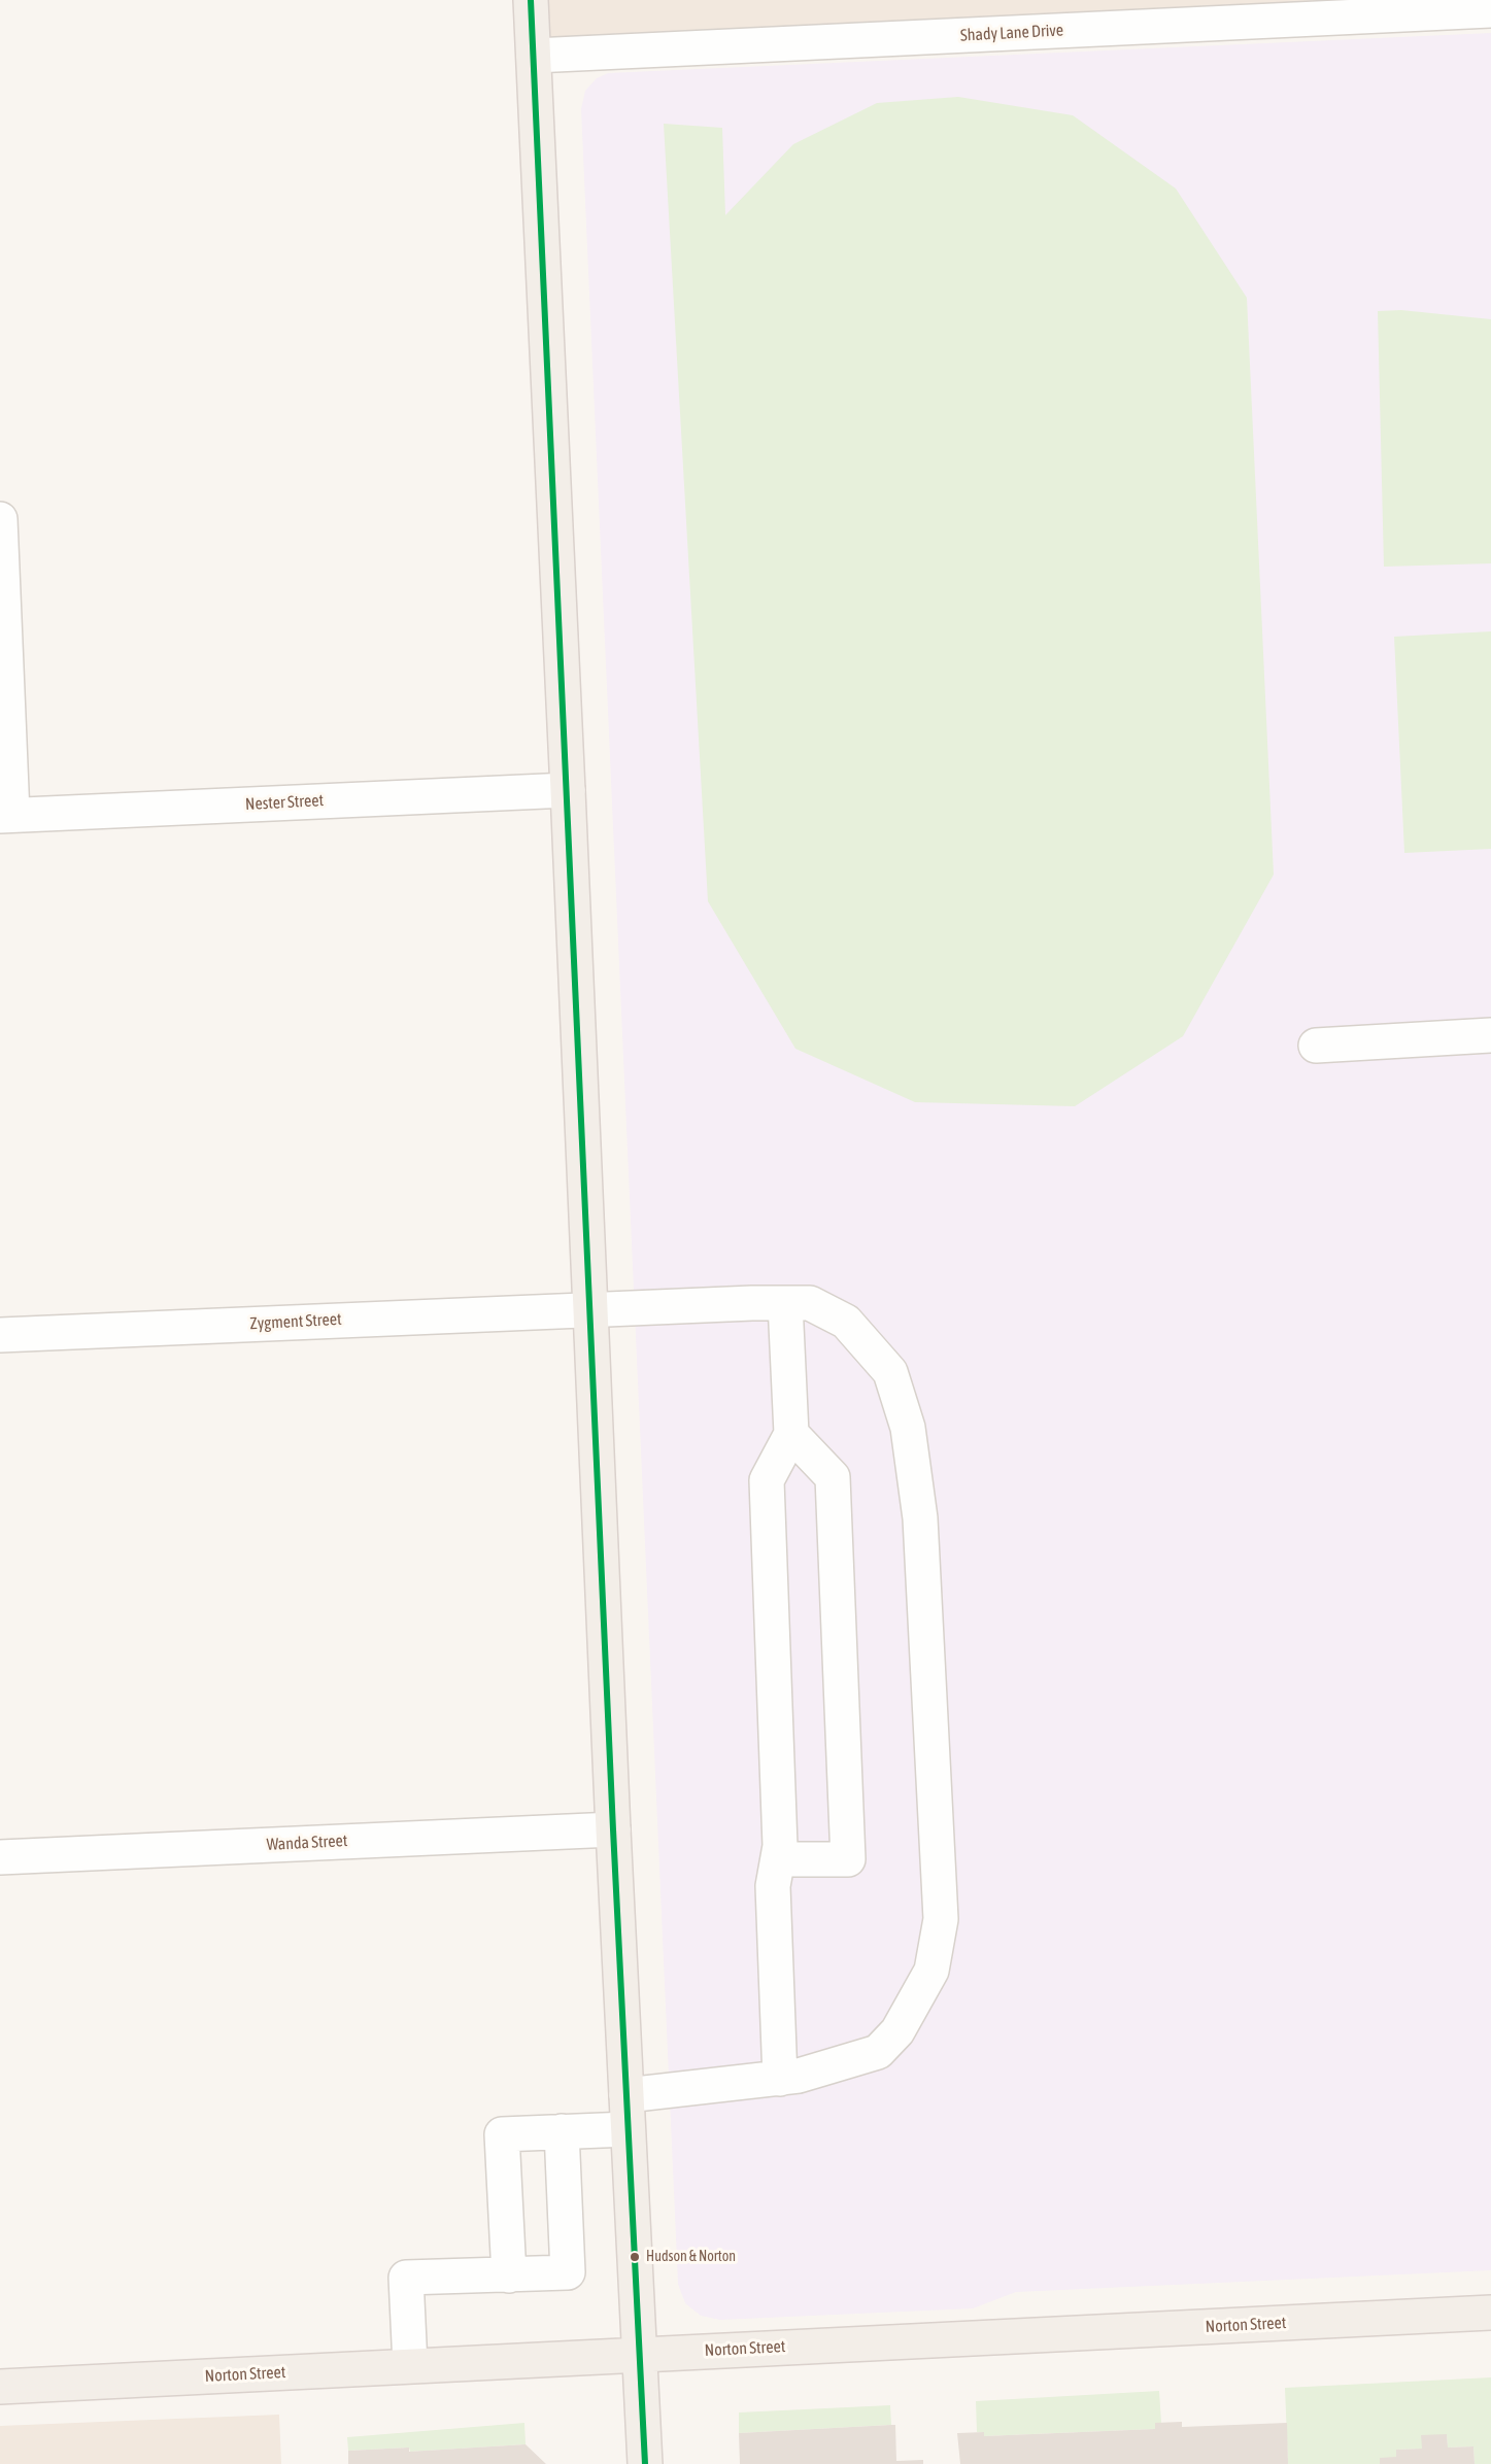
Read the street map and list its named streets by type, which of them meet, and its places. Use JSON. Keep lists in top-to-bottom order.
{
  "streets": {
    "main road": ["Norton Street"],
    "street": [
      "Shady Lane Drive",
      "Nester Street",
      "Zygment Street",
      "Wanda Street"
    ]
  },
  "places": ["Hudson & Norton"]
}
